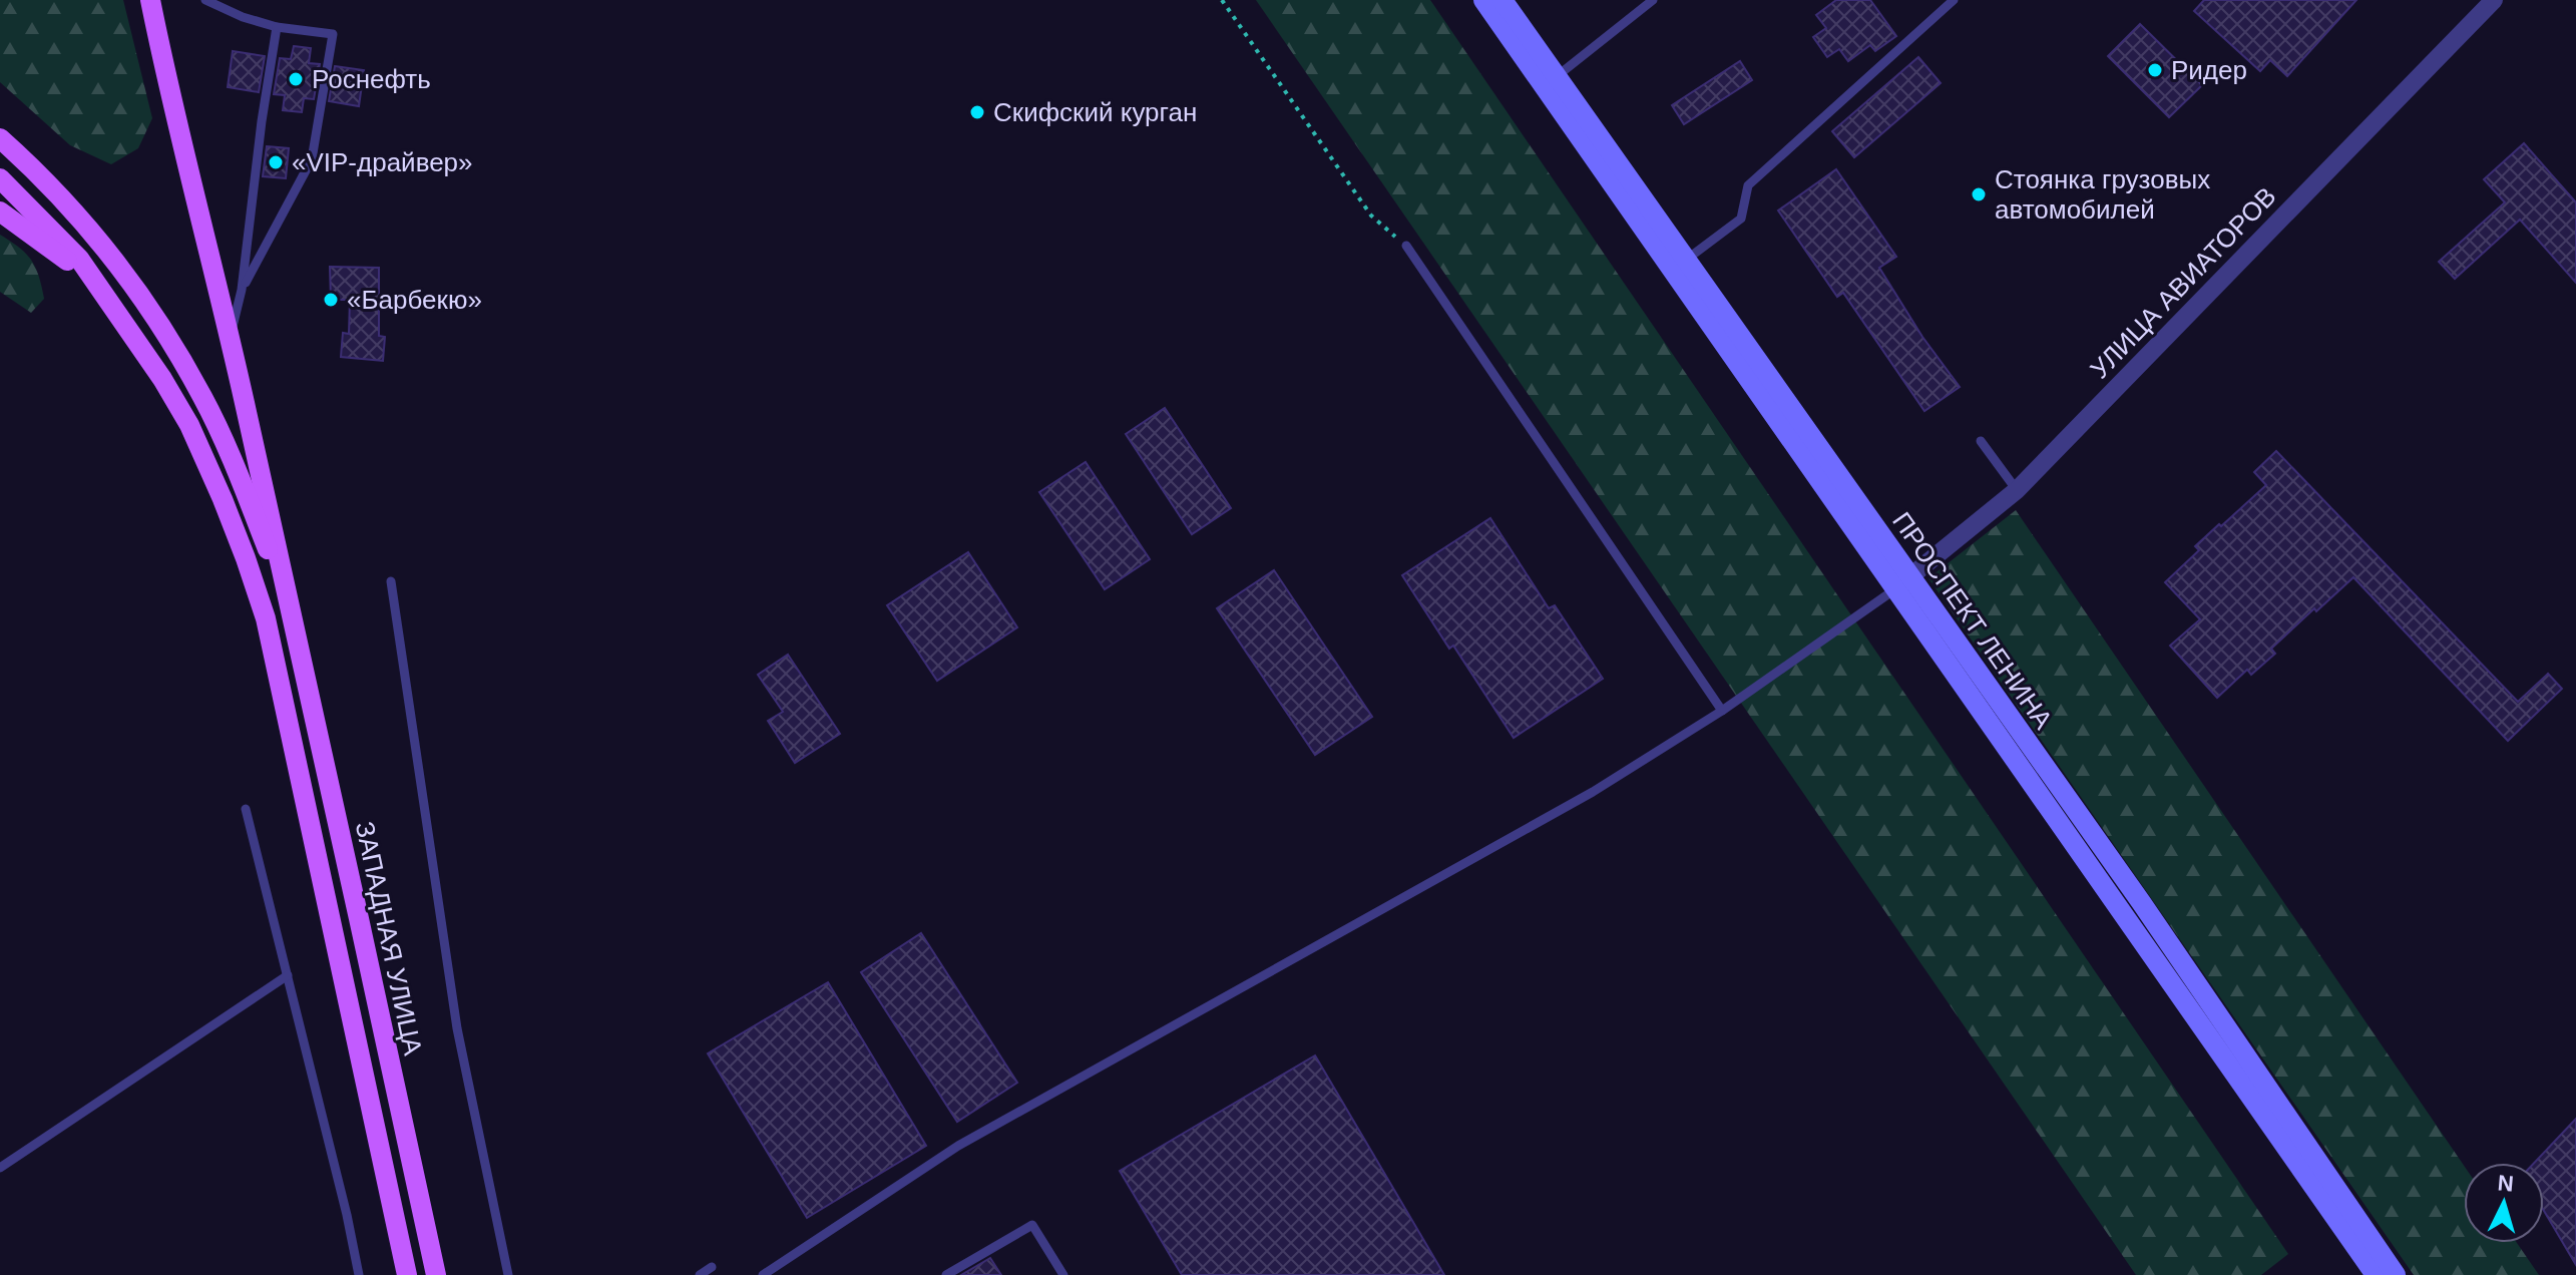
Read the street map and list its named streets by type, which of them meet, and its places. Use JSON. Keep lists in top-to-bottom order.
{
  "streets": {
    "main road": ["ПРОСПЕКТ ЛЕНИНА", "ЗАПАДНАЯ УЛИЦА"],
    "street": ["УЛИЦА АВИАТОРОВ"]
  },
  "crossings": [
    ["УЛИЦА АВИАТОРОВ", "ПРОСПЕКТ ЛЕНИНА"]
  ],
  "places": [
    "Ридер",
    "Роснефть",
    "Скифский курган",
    "«VIP-драйвер»",
    "Стоянка грузовых автомобилей",
    "«Барбекю»"
  ],
  "north": "top"
}
